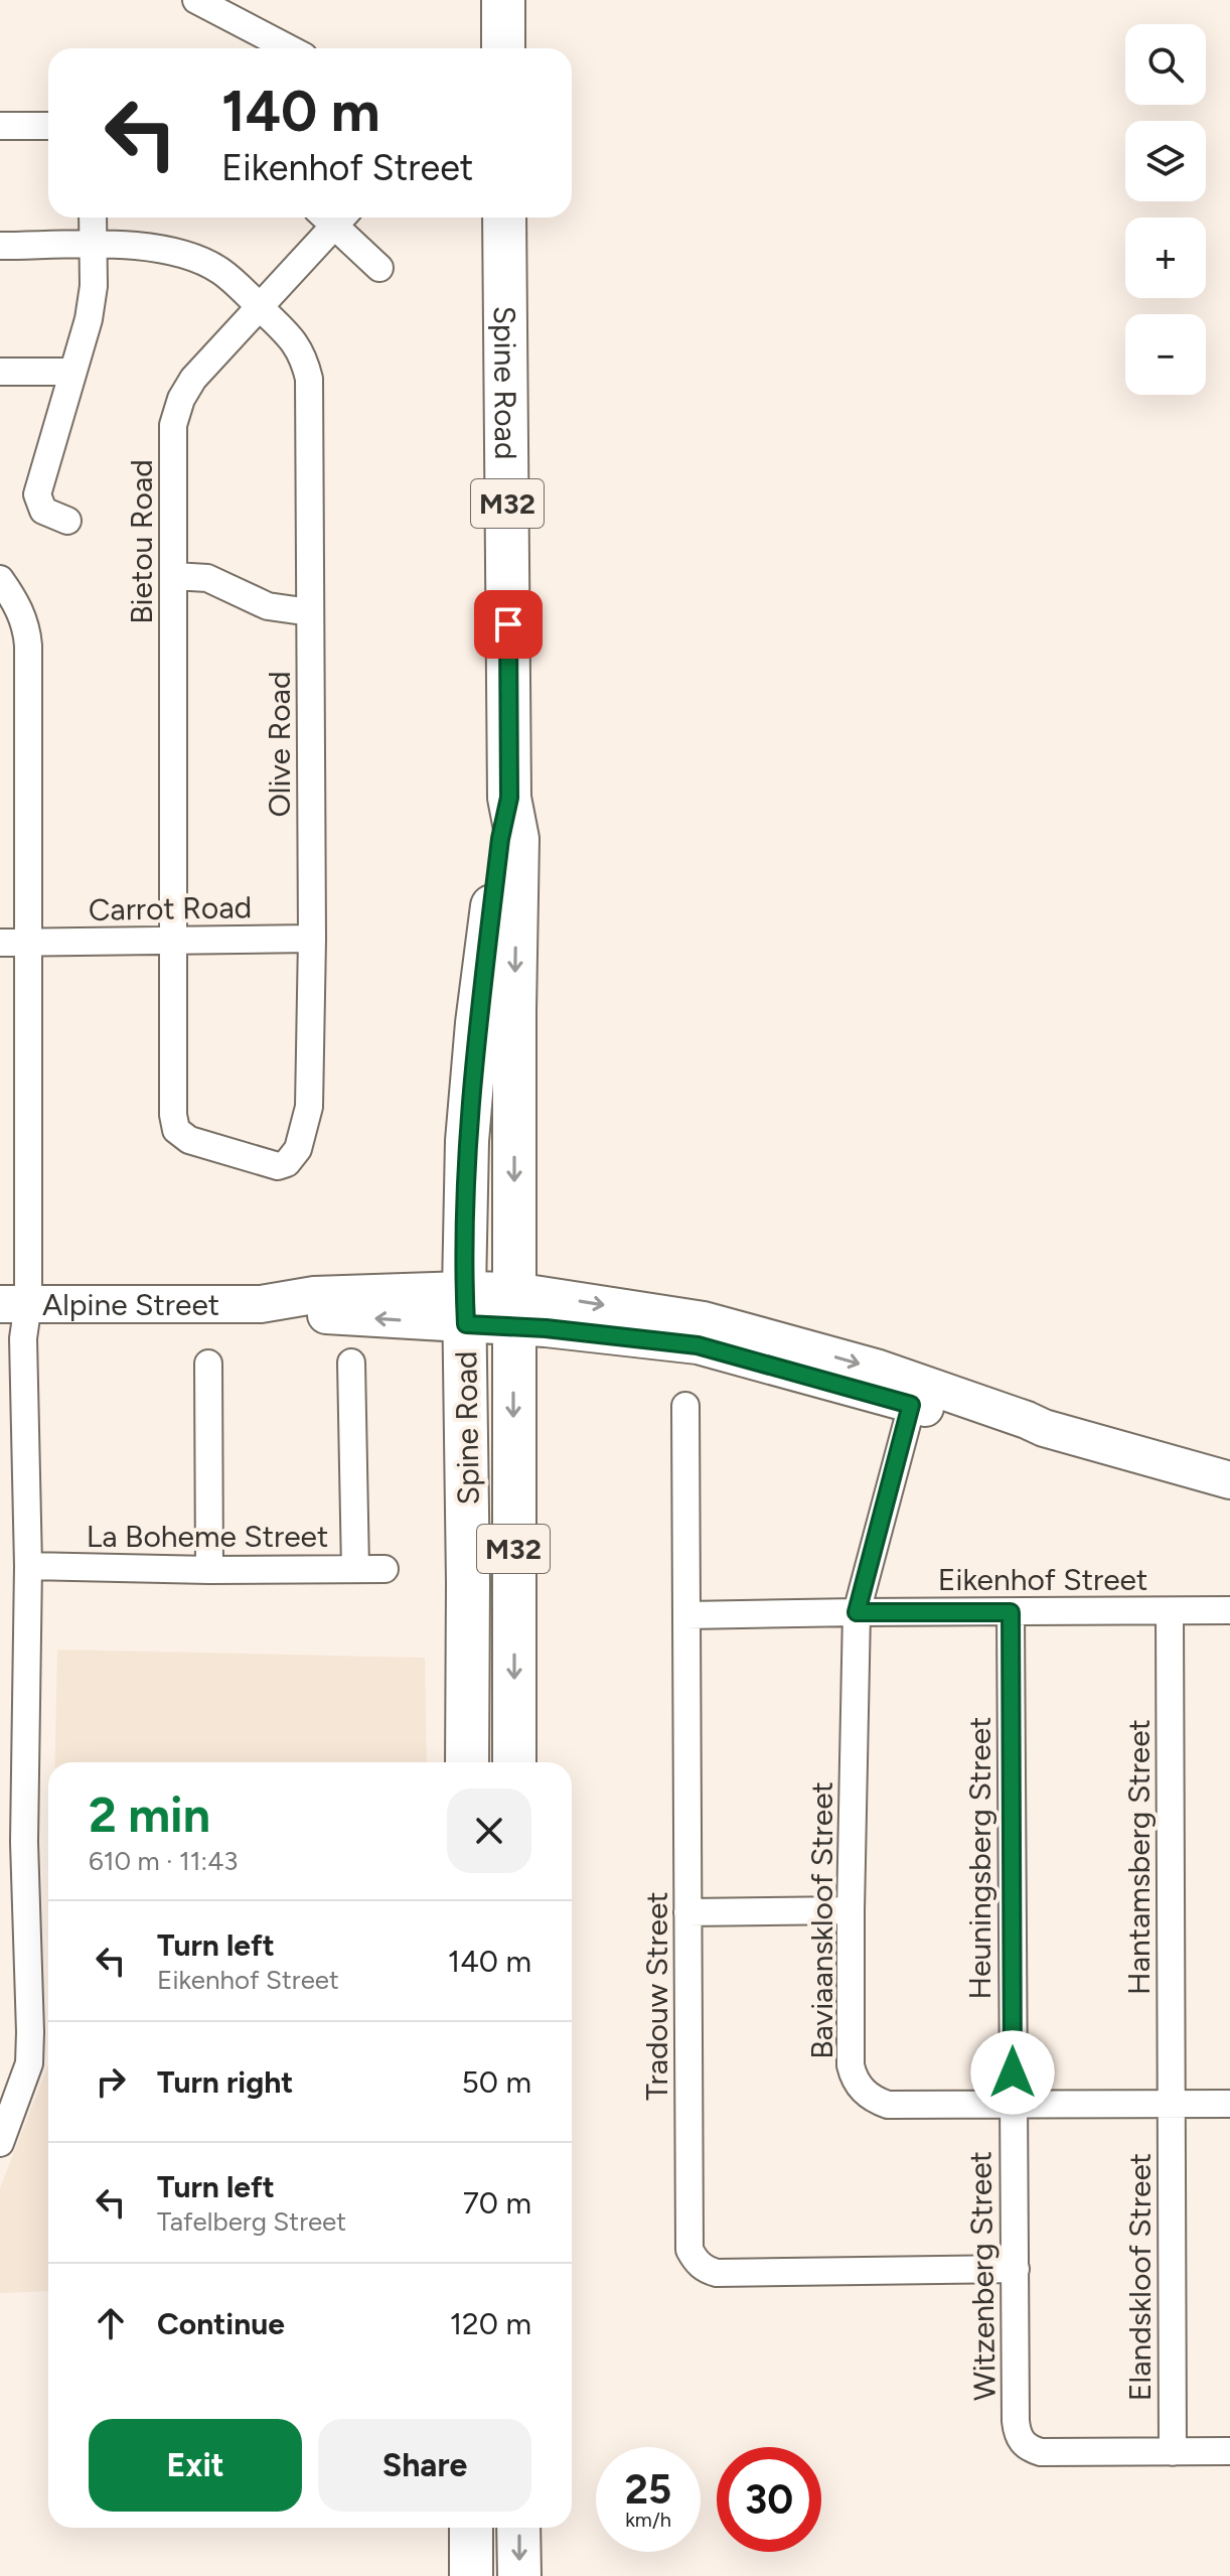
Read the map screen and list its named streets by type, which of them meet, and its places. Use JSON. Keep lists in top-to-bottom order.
{
  "streets": {
    "main road": ["Spine Road", "M32"],
    "street": [
      "Bietou Road",
      "Olive Road",
      "Carrot Road",
      "Alpine Street",
      "La Boheme Street",
      "Eikenhof Street",
      "Hantamsberg Street",
      "Heuningsberg Street",
      "Baviaanskloof Street",
      "Tradouw Street",
      "Witzenberg Street",
      "Elandskloof Street"
    ]
  },
  "crossings": [
    ["Spine Road", "Alpine Street"],
    ["Bietou Road", "Olive Road"],
    ["Bietou Road", "Carrot Road"],
    ["Olive Road", "Carrot Road"],
    ["Alpine Street", "Baviaanskloof Street"],
    ["Eikenhof Street", "Hantamsberg Street"],
    ["Eikenhof Street", "Heuningsberg Street"],
    ["Eikenhof Street", "Baviaanskloof Street"],
    ["Eikenhof Street", "Tradouw Street"],
    ["Hantamsberg Street", "Baviaanskloof Street"],
    ["Hantamsberg Street", "Elandskloof Street"],
    ["Heuningsberg Street", "Baviaanskloof Street"],
    ["Heuningsberg Street", "Witzenberg Street"],
    ["Baviaanskloof Street", "Witzenberg Street"],
    ["Baviaanskloof Street", "Elandskloof Street"],
    ["Tradouw Street", "Witzenberg Street"],
    ["Witzenberg Street", "Elandskloof Street"]
  ],
  "page": {
    "map_buttons": ["+", "−"],
    "turn": ["140 m", "Eikenhof Street"],
    "heading": ["2 min", "610 m · 11:43"],
    "list": [
      {
        "name": "Turn left",
        "note": "Eikenhof Street",
        "value": "140 m"
      },
      {
        "name": "Turn right",
        "value": "50 m"
      },
      {
        "name": "Turn left",
        "note": "Tafelberg Street",
        "value": "70 m"
      },
      {
        "name": "Continue",
        "value": "120 m"
      }
    ],
    "buttons": ["Exit", "Share"],
    "speed": "25 km/h",
    "limit": "30"
  }
}
